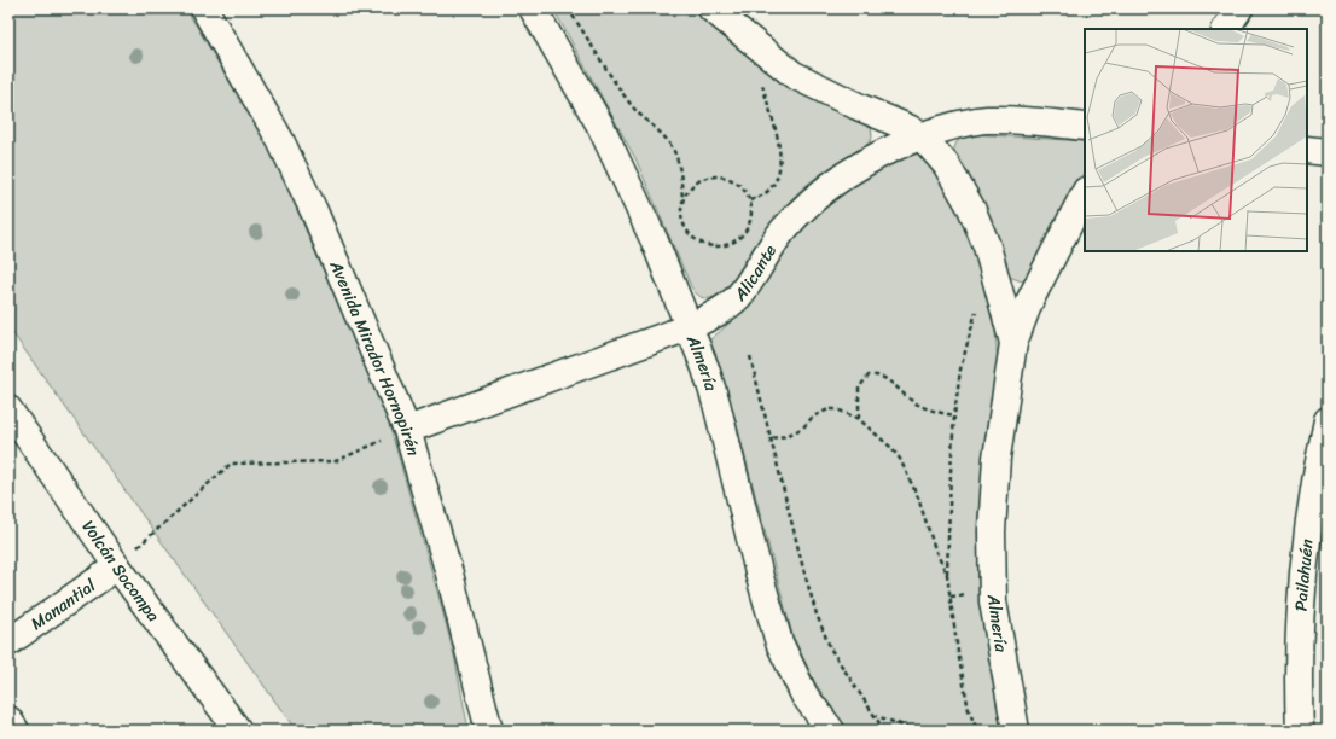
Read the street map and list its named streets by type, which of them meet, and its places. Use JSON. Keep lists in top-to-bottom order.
{
  "streets": {
    "street": [
      "Alicante",
      "Avenida Mirador Hornopirén",
      "Almería",
      "Volcán Socompa",
      "Pailahuén",
      "Manantial"
    ]
  },
  "crossings": [
    ["Alicante", "Avenida Mirador Hornopirén"],
    ["Alicante", "Almería"],
    ["Volcán Socompa", "Manantial"]
  ]
}
